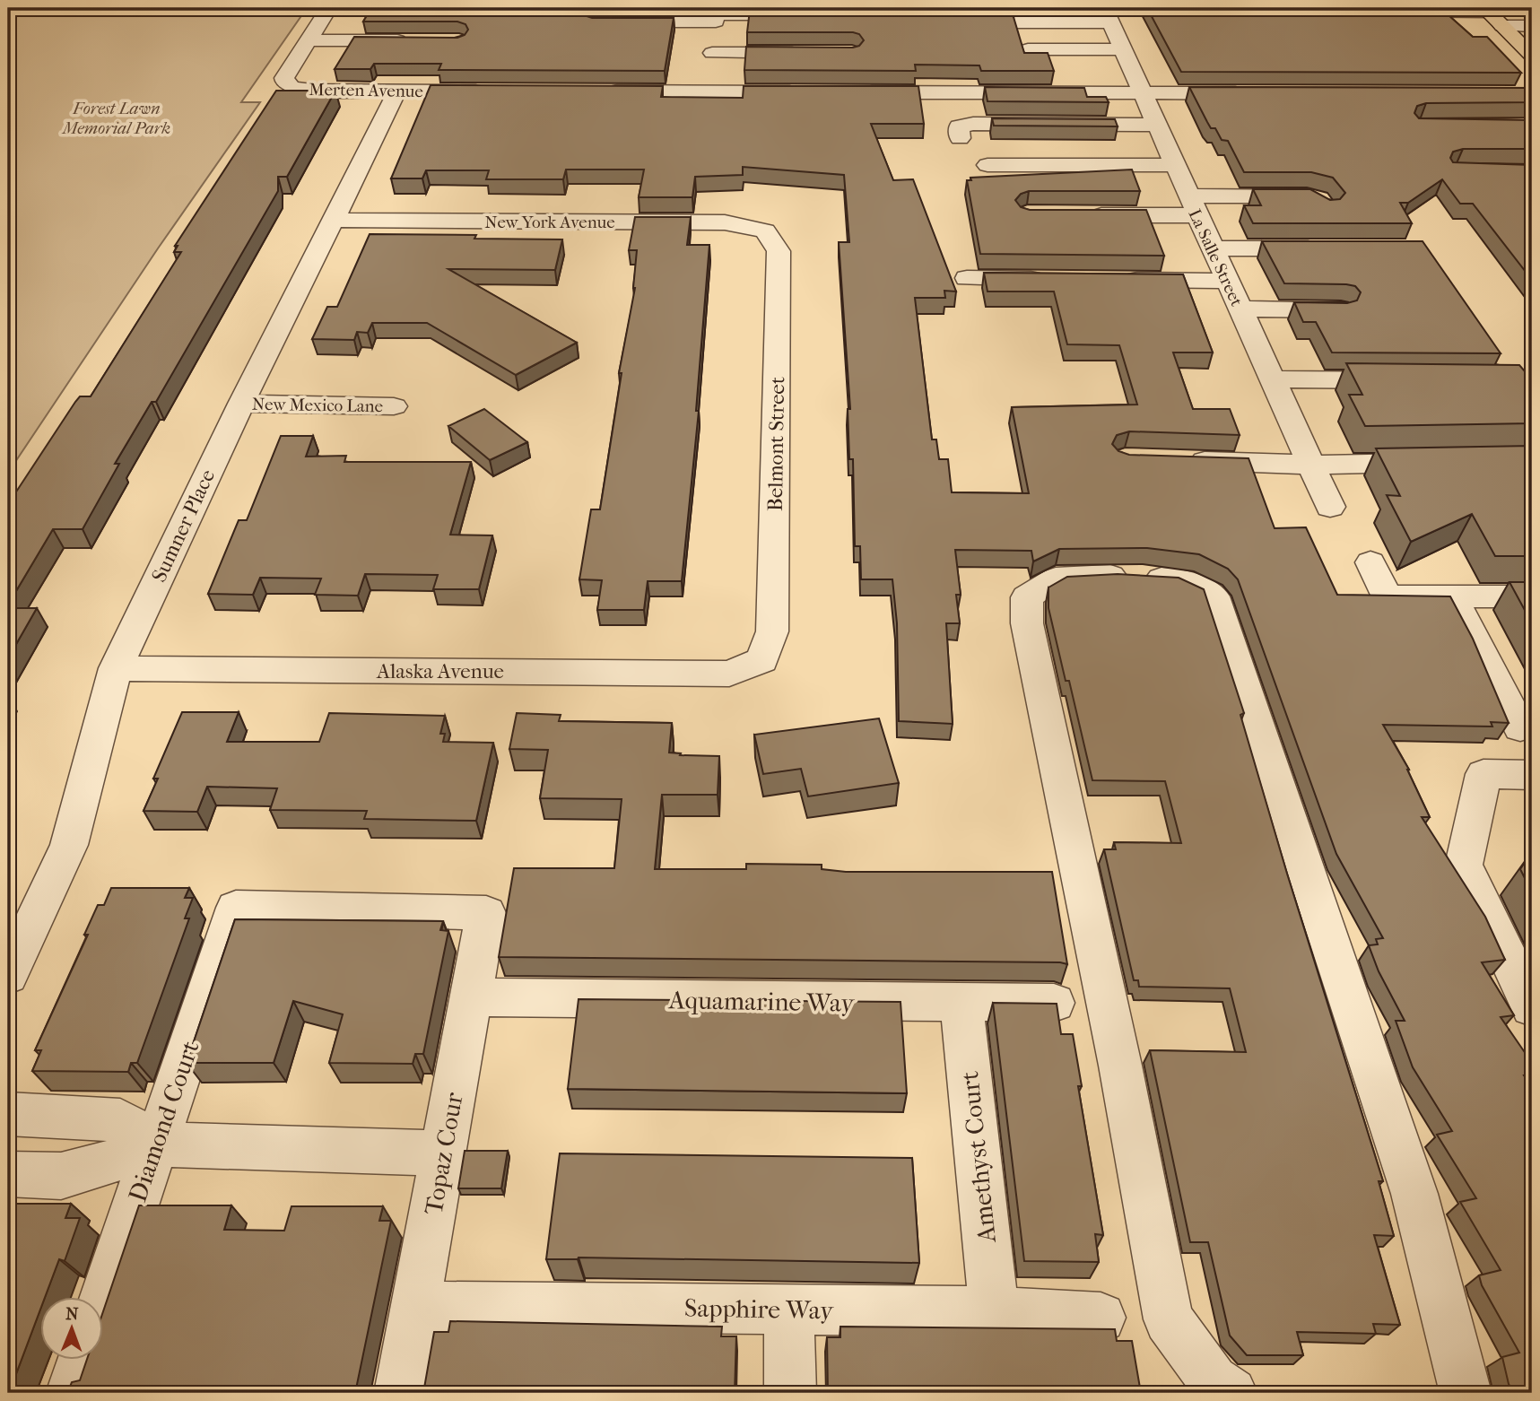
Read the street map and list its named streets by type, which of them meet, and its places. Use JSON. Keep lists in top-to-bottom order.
{
  "streets": {
    "street": [
      "Merten Avenue",
      "New York Avenue",
      "La Salle Street",
      "New Mexico Lane",
      "Belmont Street",
      "Sumner Place",
      "Alaska Avenue",
      "Aquamarine Way",
      "Diamond Court",
      "Topaz Cour",
      "Amethyst Court",
      "Sapphire Way"
    ]
  },
  "crossings": [
    ["Merten Avenue", "Sumner Place"],
    ["New York Avenue", "Belmont Street"],
    ["New York Avenue", "Sumner Place"],
    ["New Mexico Lane", "Sumner Place"],
    ["Belmont Street", "Alaska Avenue"],
    ["Sumner Place", "Alaska Avenue"],
    ["Aquamarine Way", "Topaz Cour"],
    ["Aquamarine Way", "Amethyst Court"],
    ["Diamond Court", "Topaz Cour"],
    ["Topaz Cour", "Sapphire Way"],
    ["Amethyst Court", "Sapphire Way"]
  ],
  "parks": ["Forest Lawn Memorial Park"],
  "north": "top"
}
